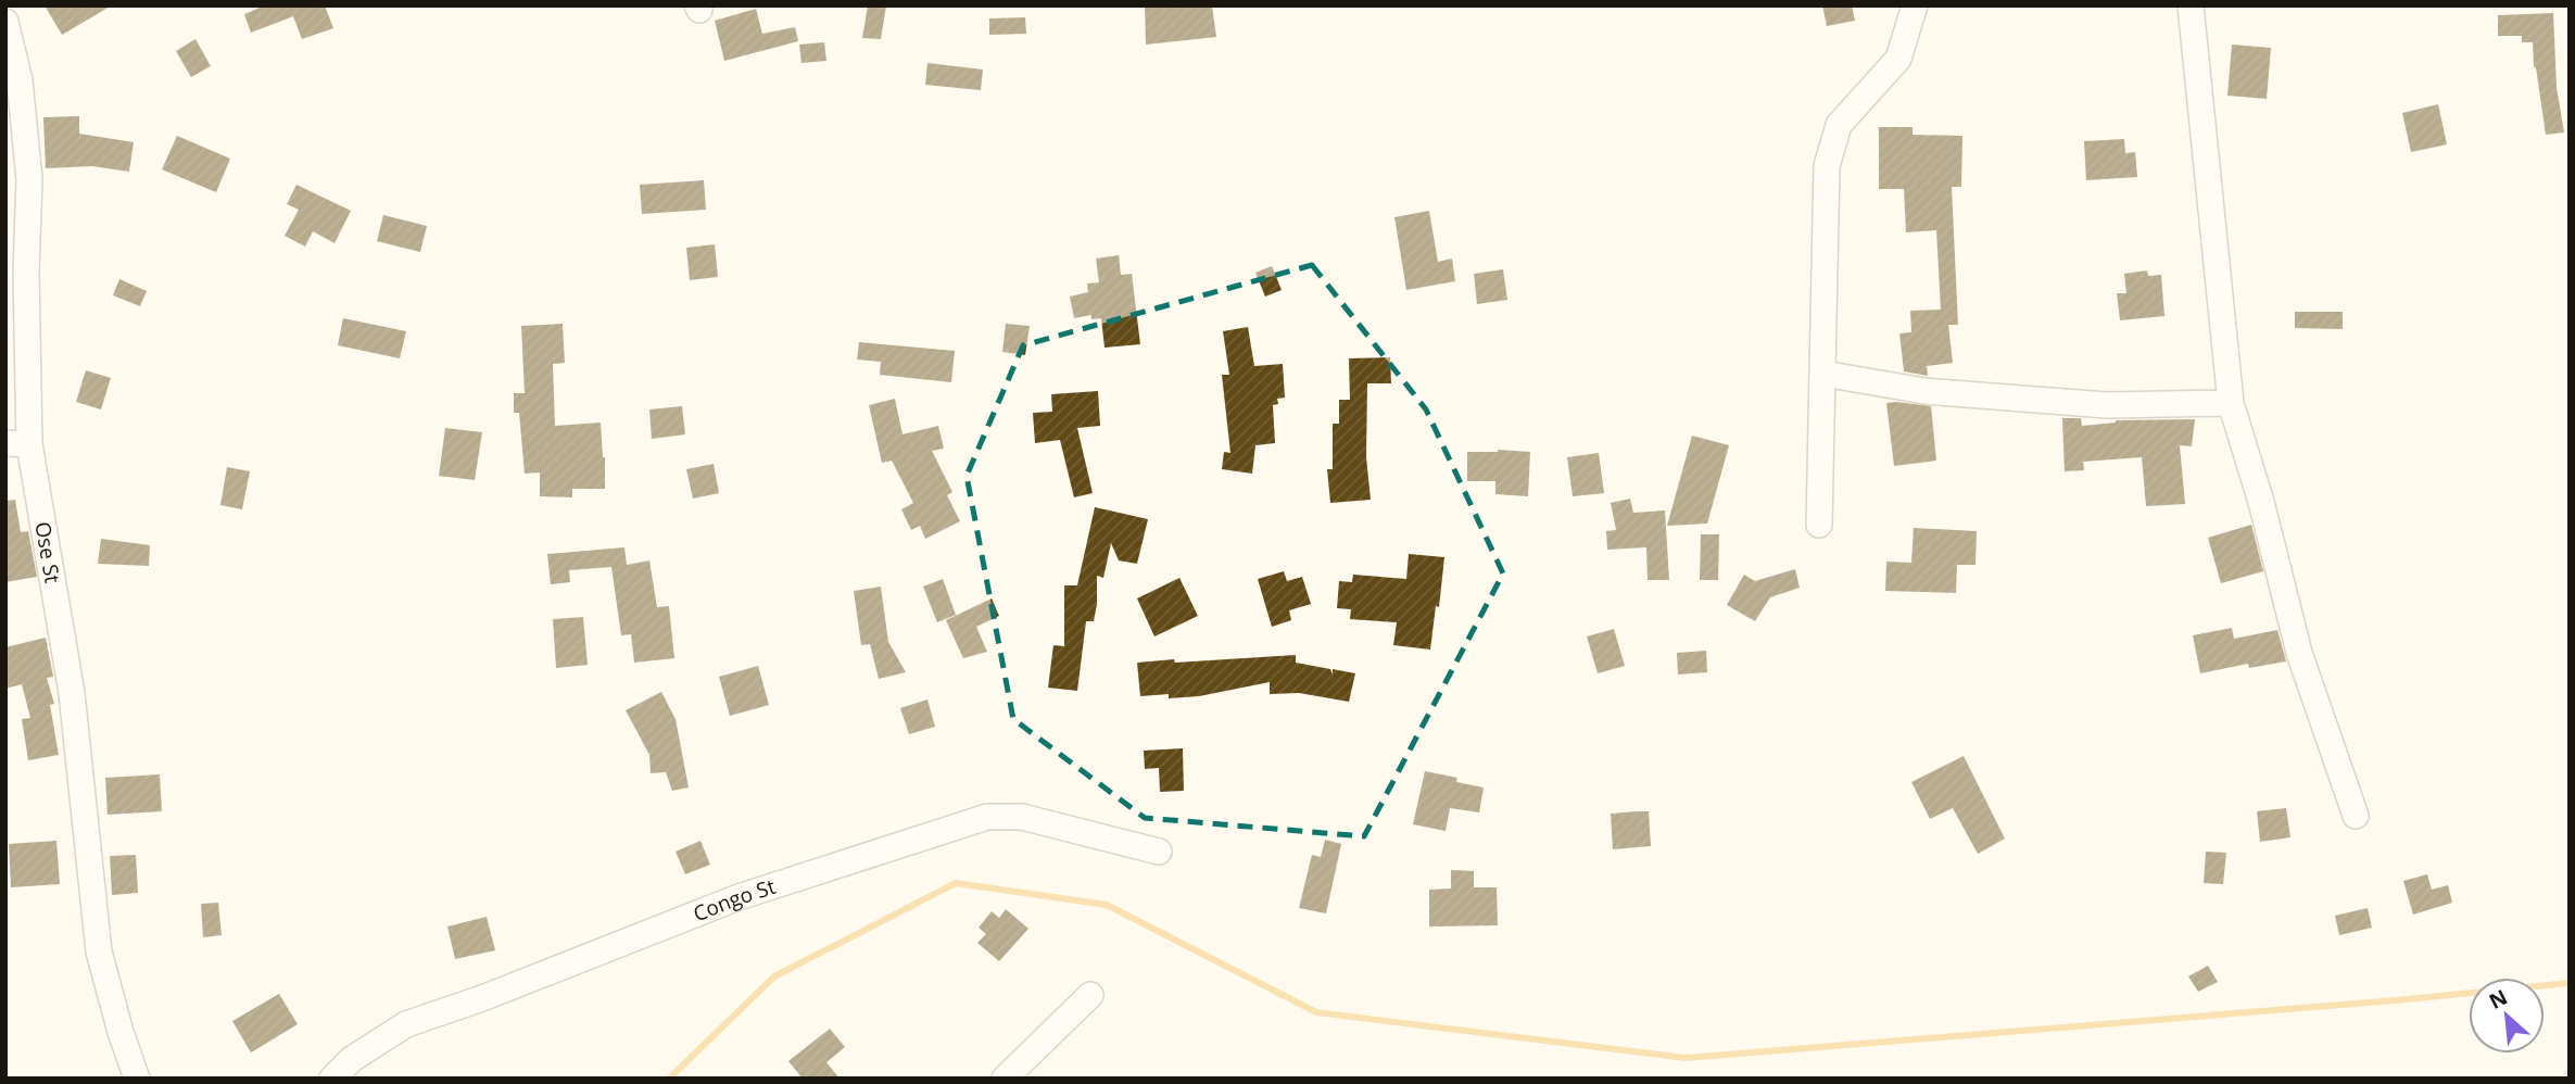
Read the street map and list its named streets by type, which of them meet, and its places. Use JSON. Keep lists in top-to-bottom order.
{
  "streets": {
    "street": ["Ose St", "Congo St"]
  },
  "north": "top left"
}
